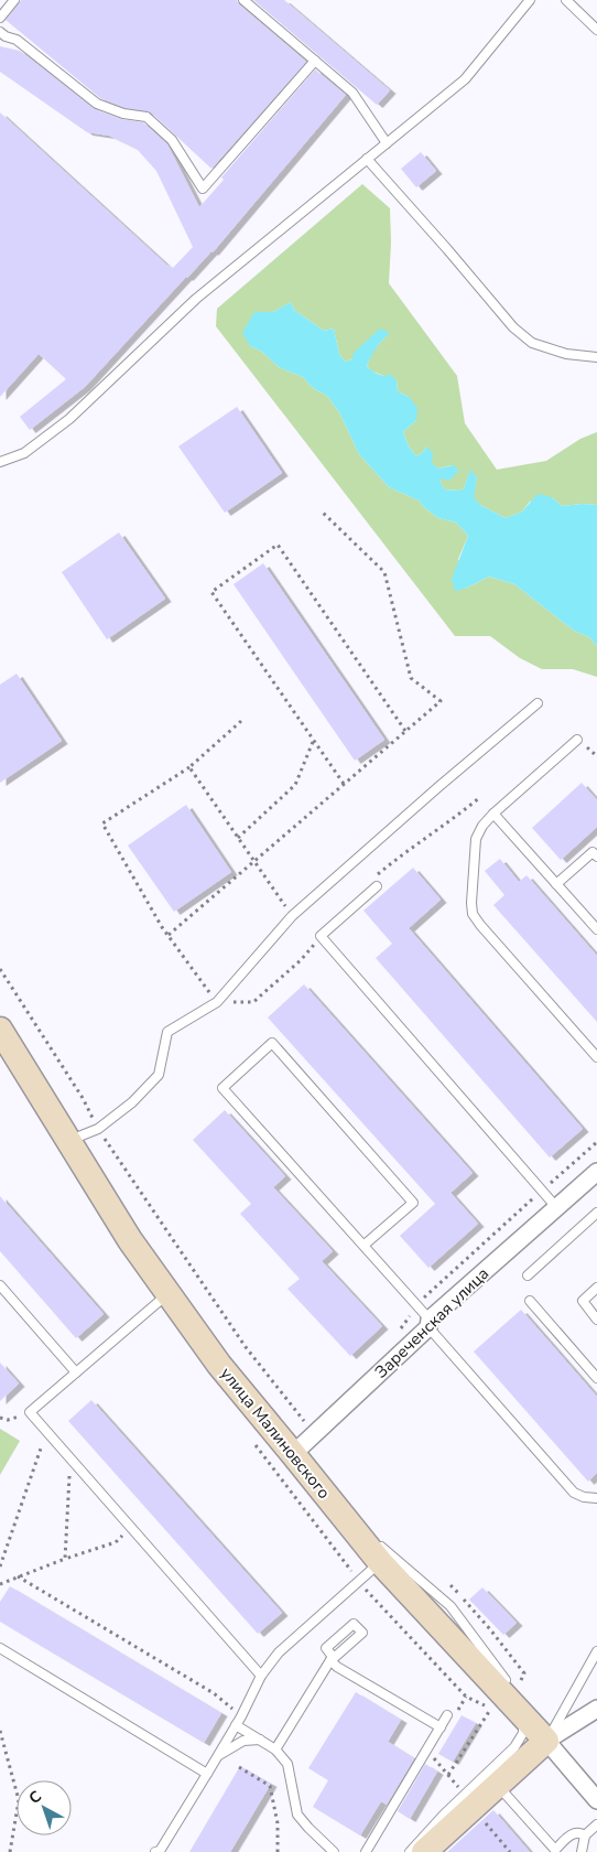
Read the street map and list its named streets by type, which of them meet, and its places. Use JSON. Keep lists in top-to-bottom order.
{
  "streets": {
    "street": ["Зареченская улица", "улица Малиновского"]
  },
  "crossings": [
    ["Зареченская улица", "улица Малиновского"]
  ],
  "north": "top left"
}
